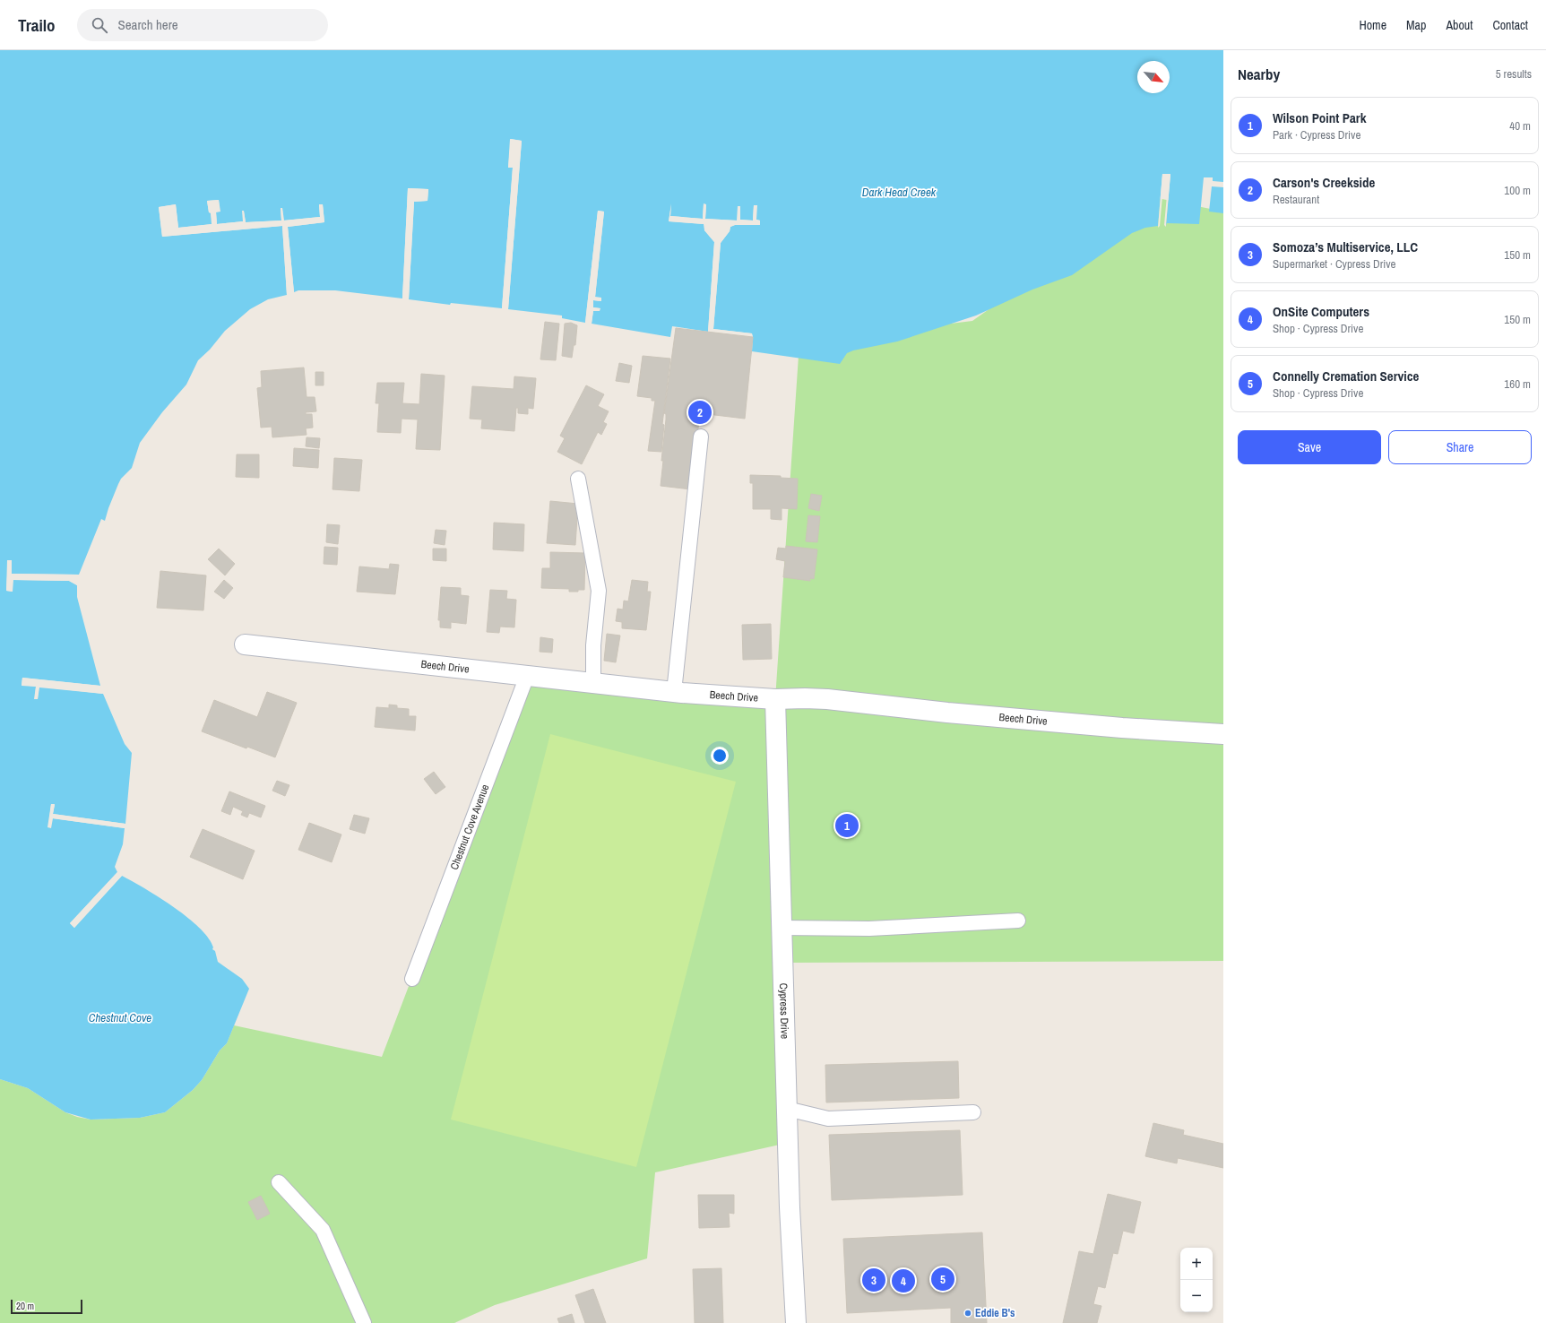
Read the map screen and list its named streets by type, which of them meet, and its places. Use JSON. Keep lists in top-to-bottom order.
{
  "streets": {
    "street": ["Beech Drive", "Cypress Drive"],
    "lane": ["Chestnut Cove Avenue"]
  },
  "crossings": [
    ["Beech Drive", "Chestnut Cove Avenue"],
    ["Beech Drive", "Cypress Drive"]
  ],
  "water": ["Dark Head Creek", "Chestnut Cove"],
  "places": ["Eddie B's"],
  "scale_bar": "20 m",
  "north": "bottom right",
  "page": {
    "header": "Trailo",
    "search": "Search here",
    "nav": [
      "Home",
      "Map",
      "About",
      "Contact"
    ],
    "heading": ["Nearby", "5 results"],
    "list": [
      {
        "mark": "1",
        "name": "Wilson Point Park",
        "note": "Park · Cypress Drive",
        "value": "40 m"
      },
      {
        "mark": "2",
        "name": "Carson's Creekside",
        "note": "Restaurant",
        "value": "100 m"
      },
      {
        "mark": "3",
        "name": "Somoza’s Multiservice, LLC",
        "note": "Supermarket · Cypress Drive",
        "value": "150 m"
      },
      {
        "mark": "4",
        "name": "OnSite Computers",
        "note": "Shop · Cypress Drive",
        "value": "150 m"
      },
      {
        "mark": "5",
        "name": "Connelly Cremation Service",
        "note": "Shop · Cypress Drive",
        "value": "160 m"
      }
    ],
    "pins": [
      "2",
      "1",
      "5",
      "3",
      "4"
    ],
    "buttons": ["Save", "Share"],
    "map_buttons": ["+", "−"],
    "scale": "20 m"
  }
}
